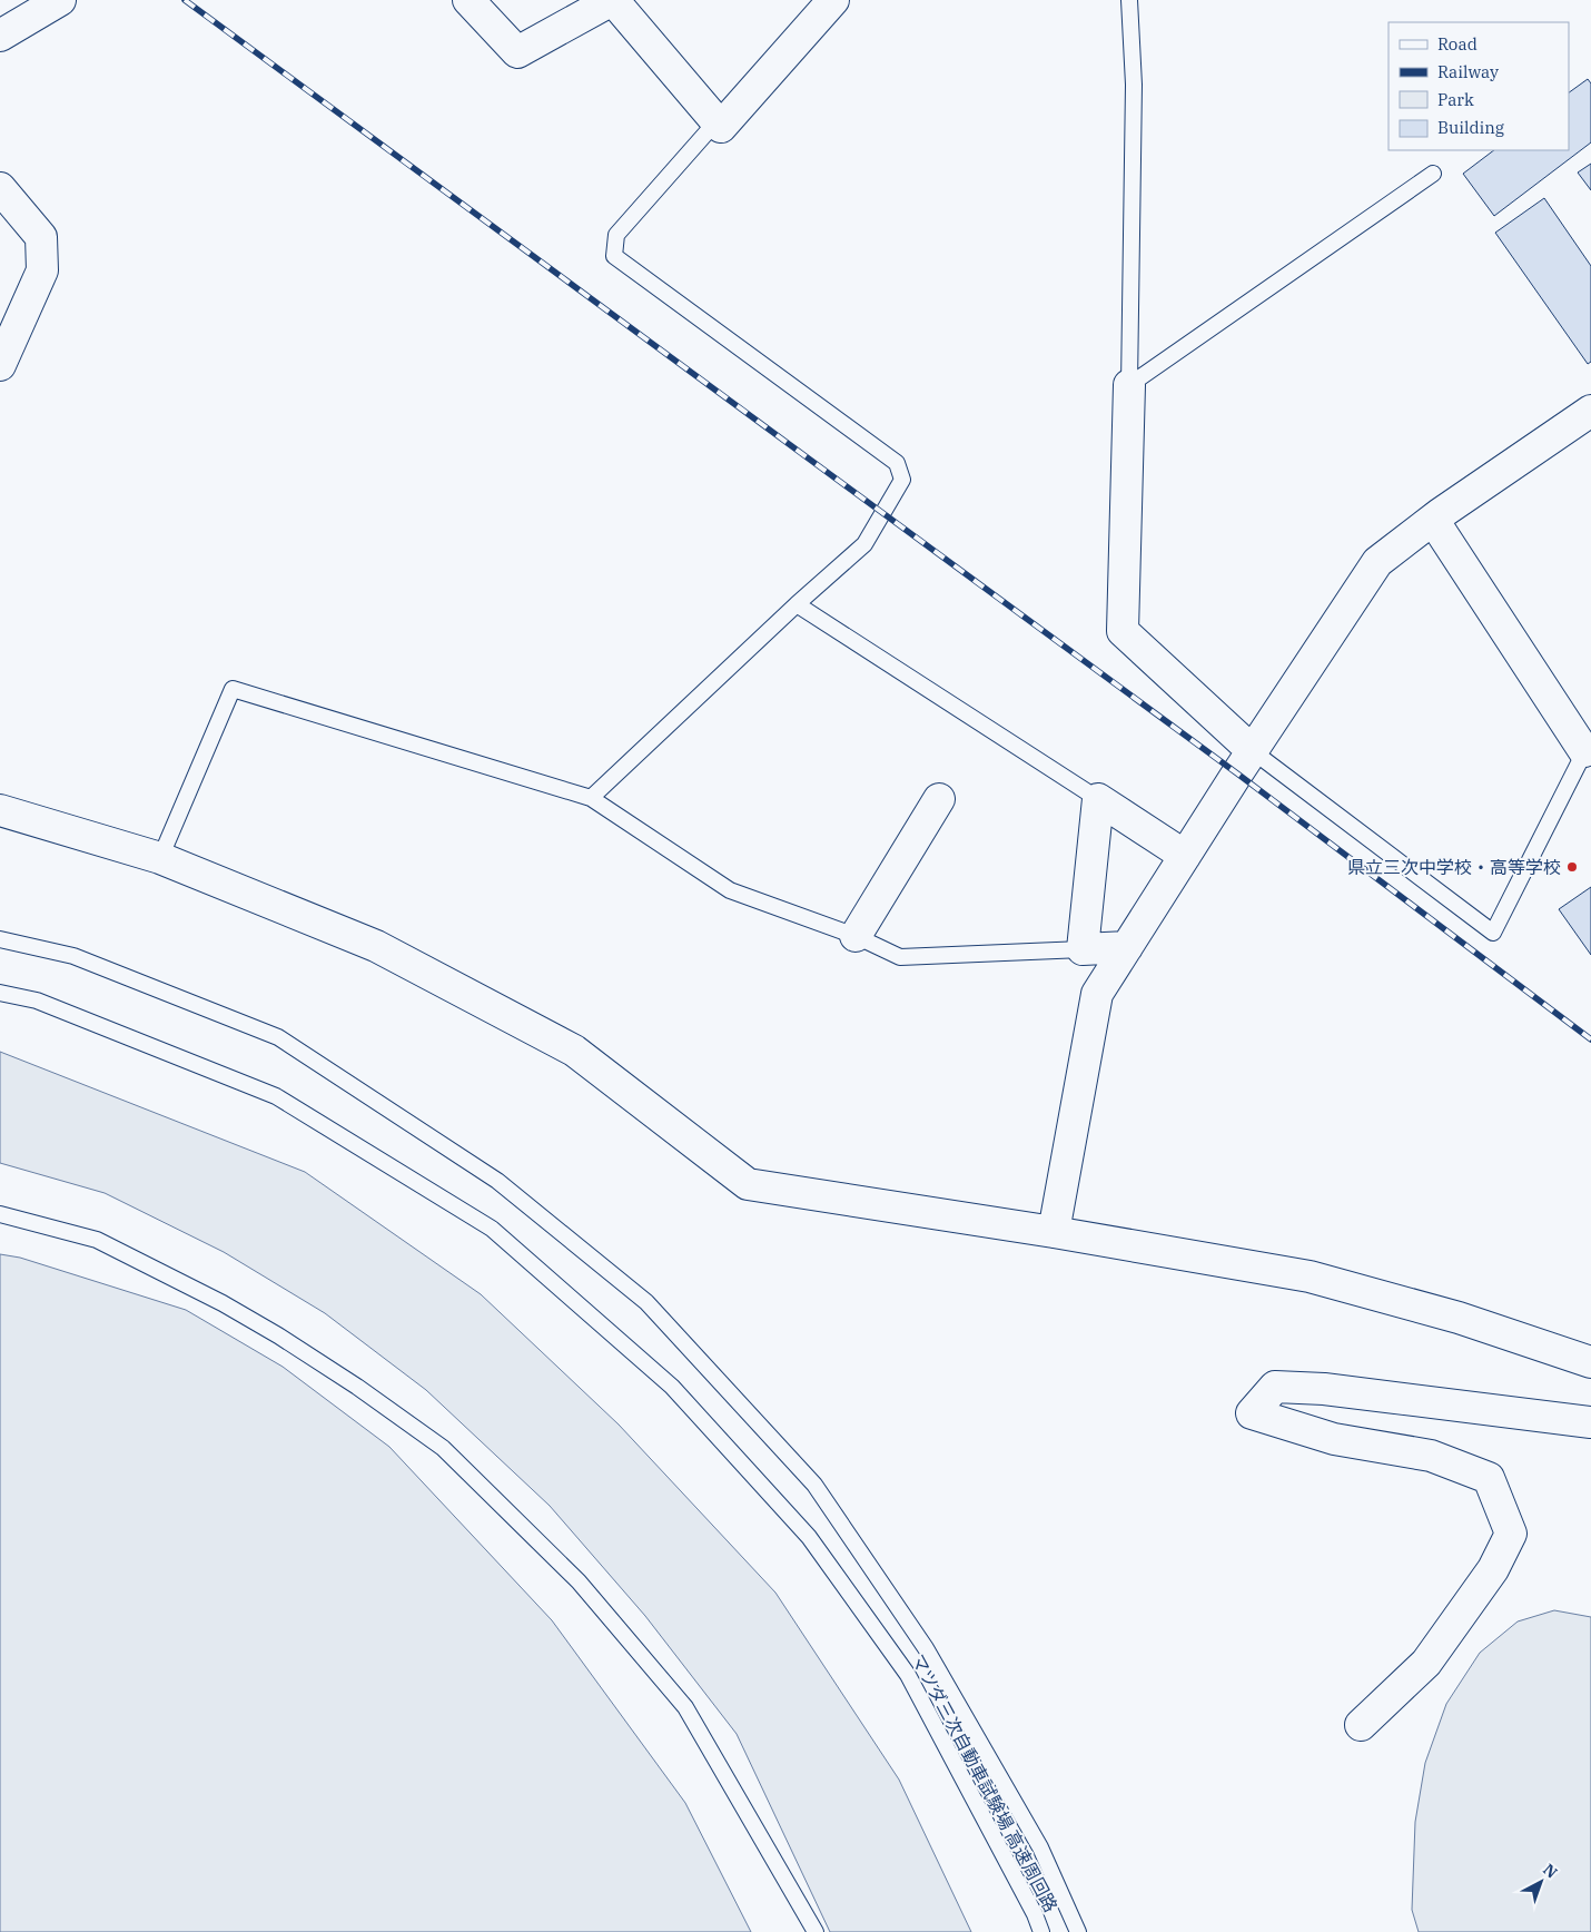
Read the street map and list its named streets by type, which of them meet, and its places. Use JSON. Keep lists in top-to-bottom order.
{
  "streets": {
    "lane": ["マツダ三次自動車試験場 高速周回路"]
  },
  "places": ["県立三次中学校・高等学校"],
  "legend": [
    "Road",
    "Railway",
    "Park",
    "Building"
  ],
  "north": "top right"
}
